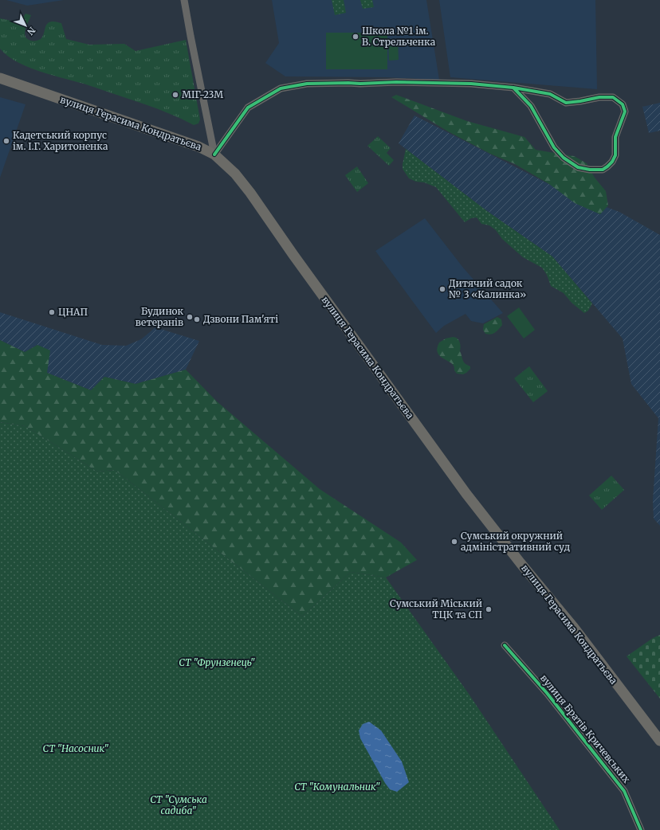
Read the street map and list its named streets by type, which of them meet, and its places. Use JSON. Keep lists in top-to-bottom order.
{
  "streets": {
    "main road": ["вулиця Герасима Кондратьєва"],
    "street": ["вулиця Братів Кричевських"]
  },
  "parks": [
    "СТ \"Фрунзенець\"",
    "СТ \"Насосник\"",
    "СТ \"Комунальник\"",
    "СТ \"Сумська садиба\""
  ],
  "places": [
    "Школа №1 ім. В. Стрельченка",
    "МІГ-23М",
    "Кадетський корпус ім. І.Г. Харитоненка",
    "Дитячий садок № 3 «Калинка»",
    "ЦНАП",
    "Будинок ветеранів",
    "Дзвони Пам'яті",
    "Сумський окружний адміністративний суд",
    "Сумський Міський ТЦК та СП"
  ],
  "north": "bottom right"
}
